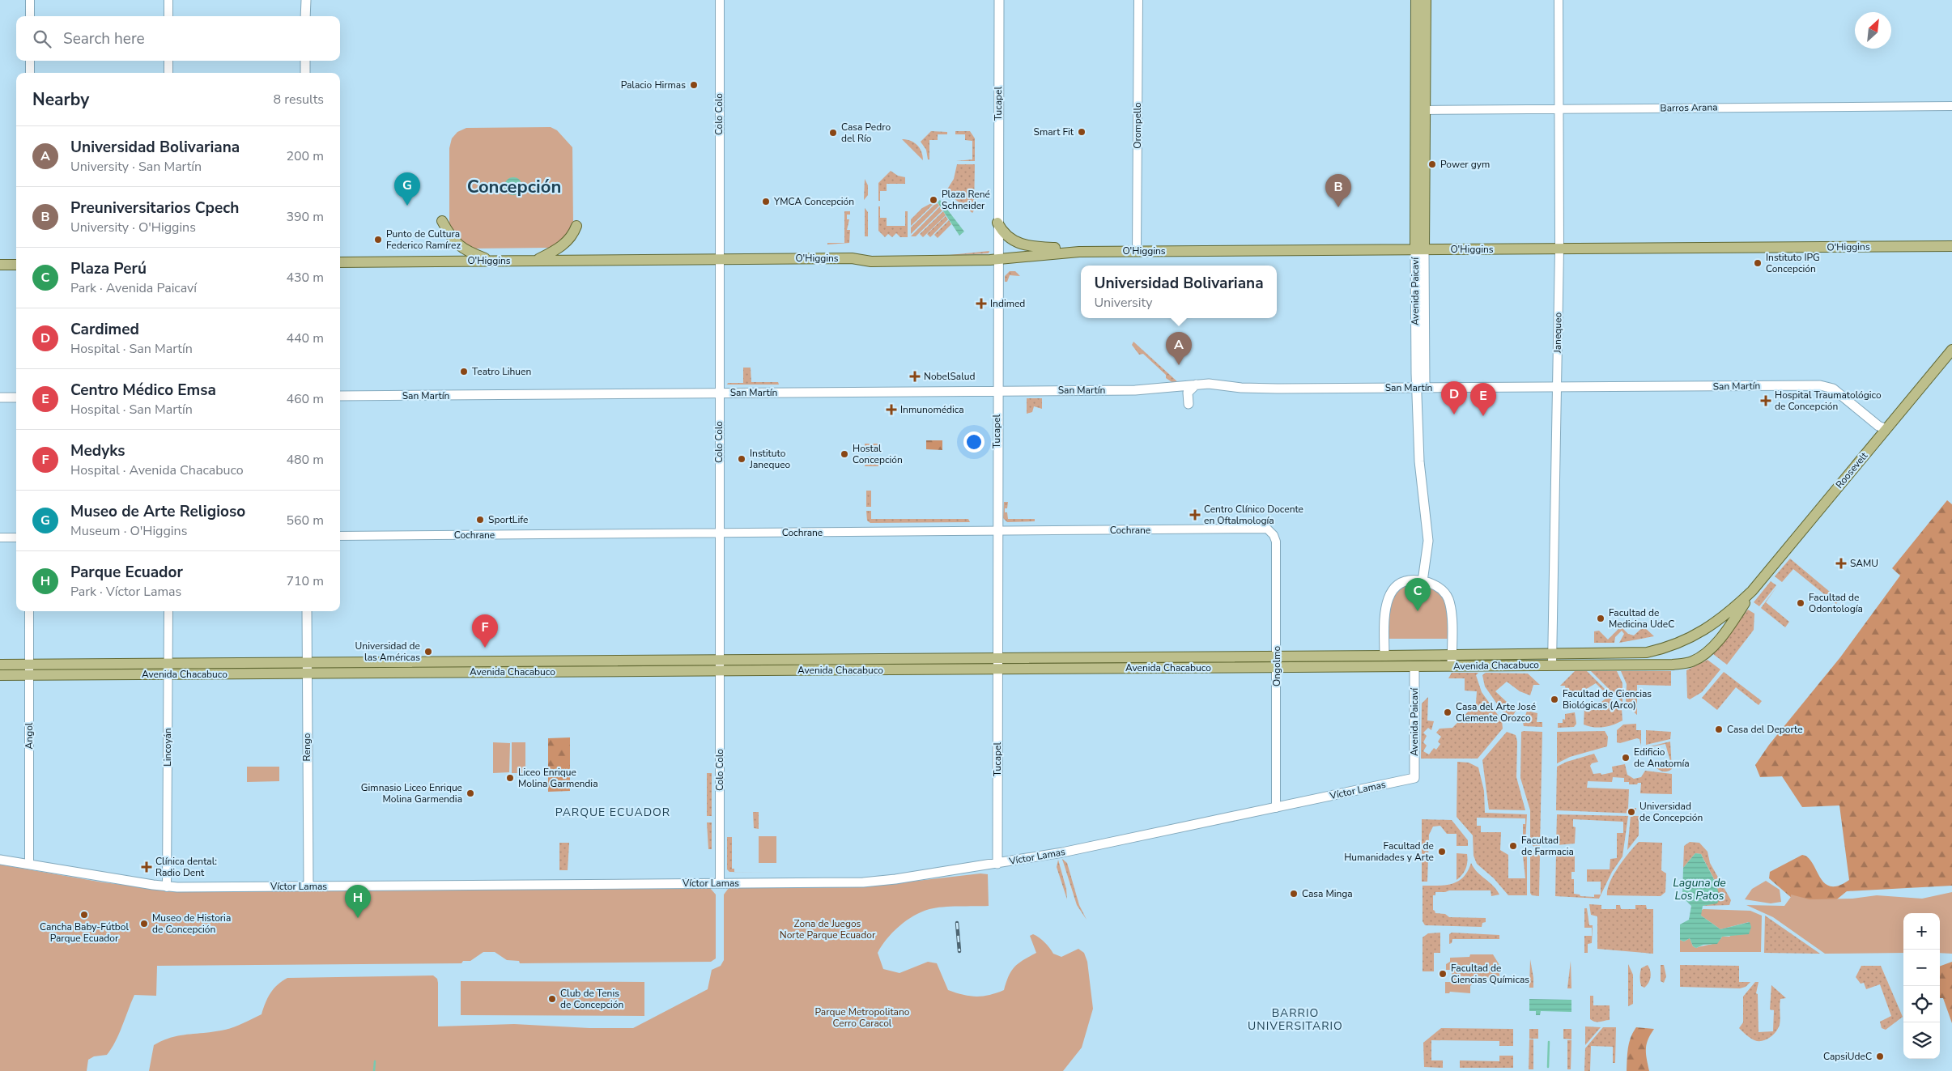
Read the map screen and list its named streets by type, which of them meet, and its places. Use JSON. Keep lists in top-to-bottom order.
{
  "streets": {
    "main road": [
      "Tucapel",
      "O'Higgins",
      "Avenida Paicaví",
      "San Martín",
      "Roosevelt",
      "Avenida Chacabuco",
      "Rengo",
      "Víctor Lamas"
    ],
    "street": [
      "Barros Arana",
      "Colo Colo",
      "Orompello",
      "Janequeo",
      "Cochrane",
      "Ongolmo",
      "Angol",
      "Lincoyán"
    ]
  },
  "crossings": [
    ["Tucapel", "O'Higgins"],
    ["Tucapel", "San Martín"],
    ["Tucapel", "Cochrane"],
    ["Tucapel", "Avenida Chacabuco"],
    ["Tucapel", "Víctor Lamas"],
    ["Barros Arana", "Avenida Paicaví"],
    ["Barros Arana", "Janequeo"],
    ["Colo Colo", "O'Higgins"],
    ["Colo Colo", "San Martín"],
    ["Colo Colo", "Cochrane"],
    ["Colo Colo", "Avenida Chacabuco"],
    ["Colo Colo", "Víctor Lamas"],
    ["Orompello", "O'Higgins"],
    ["O'Higgins", "Avenida Paicaví"],
    ["O'Higgins", "Janequeo"],
    ["Avenida Paicaví", "San Martín"],
    ["Avenida Paicaví", "Avenida Chacabuco"],
    ["Avenida Paicaví", "Víctor Lamas"],
    ["Janequeo", "San Martín"],
    ["Janequeo", "Avenida Chacabuco"],
    ["San Martín", "Roosevelt"],
    ["Roosevelt", "Avenida Chacabuco"],
    ["Cochrane", "Ongolmo"],
    ["Avenida Chacabuco", "Ongolmo"],
    ["Avenida Chacabuco", "Angol"],
    ["Avenida Chacabuco", "Lincoyán"],
    ["Avenida Chacabuco", "Rengo"],
    ["Ongolmo", "Víctor Lamas"],
    ["Angol", "Víctor Lamas"],
    ["Lincoyán", "Víctor Lamas"],
    ["Rengo", "Víctor Lamas"]
  ],
  "districts": ["Concepción", "PARQUE ECUADOR", "BARRIO UNIVERSITARIO"],
  "water": ["Laguna de Los Patos"],
  "parks": ["Zona de Juegos Norte Parque Ecuador", "Parque Metropolitano Cerro Caracol"],
  "places": {
    "other": [
      "Palacio Hirmas",
      "Smart Fit",
      "Casa Pedro del Río",
      "Power gym",
      "Plaza René Schneider",
      "YMCA Concepción",
      "Punto de Cultura Federico Ramírez",
      "Instituto IPG Concepción",
      "Teatro Lihuen",
      "Hostal Concepción",
      "Instituto Janequeo",
      "SportLife",
      "Facultad de Odontología",
      "Facultad de Medicina UdeC",
      "Universidad de las Américas",
      "Facultad de Ciencias Biológicas (Arco)",
      "Casa del Arte José Clemente Orozco",
      "Casa del Deporte",
      "Edificio de Anatomía",
      "Liceo Enrique Molina Garmendia",
      "Gimnasio Liceo Enrique Molina Garmendia",
      "Universidad de Concepción",
      "Facultad de Farmacia",
      "Facultad de Humanidades y Arte",
      "Casa Minga",
      "Cancha Baby-Fútbol Parque Ecuador",
      "Museo de Historia de Concepción",
      "Facultad de Ciencias Químicas",
      "Club de Tenis de Concepción",
      "CapsiUdeC"
    ],
    "health": [
      "Indimed",
      "NobelSalud",
      "Hospital Traumatológico de Concepción",
      "Inmunomédica",
      "Centro Clínico Docente en Oftalmología",
      "SAMU",
      "Clínica dental: Radio Dent"
    ]
  },
  "north": "top right",
  "page": {
    "search": "Search here",
    "heading": ["Nearby", "8 results"],
    "list": [
      {
        "mark": "A",
        "name": "Universidad Bolivariana",
        "note": "University · San Martín",
        "value": "200 m"
      },
      {
        "mark": "B",
        "name": "Preuniversitarios Cpech",
        "note": "University · O'Higgins",
        "value": "390 m"
      },
      {
        "mark": "C",
        "name": "Plaza Perú",
        "note": "Park · Avenida Paicaví",
        "value": "430 m"
      },
      {
        "mark": "D",
        "name": "Cardimed",
        "note": "Hospital · San Martín",
        "value": "440 m"
      },
      {
        "mark": "E",
        "name": "Centro Médico Emsa",
        "note": "Hospital · San Martín",
        "value": "460 m"
      },
      {
        "mark": "F",
        "name": "Medyks",
        "note": "Hospital · Avenida Chacabuco",
        "value": "480 m"
      },
      {
        "mark": "G",
        "name": "Museo de Arte Religioso",
        "note": "Museum · O'Higgins",
        "value": "560 m"
      },
      {
        "mark": "H",
        "name": "Parque Ecuador",
        "note": "Park · Víctor Lamas",
        "value": "710 m"
      }
    ],
    "pins": [
      "G",
      "B",
      "A",
      "D",
      "E",
      "C",
      "F",
      "H"
    ],
    "popup": ["Universidad Bolivariana", "University"],
    "map_buttons": ["+", "−"]
  }
}
